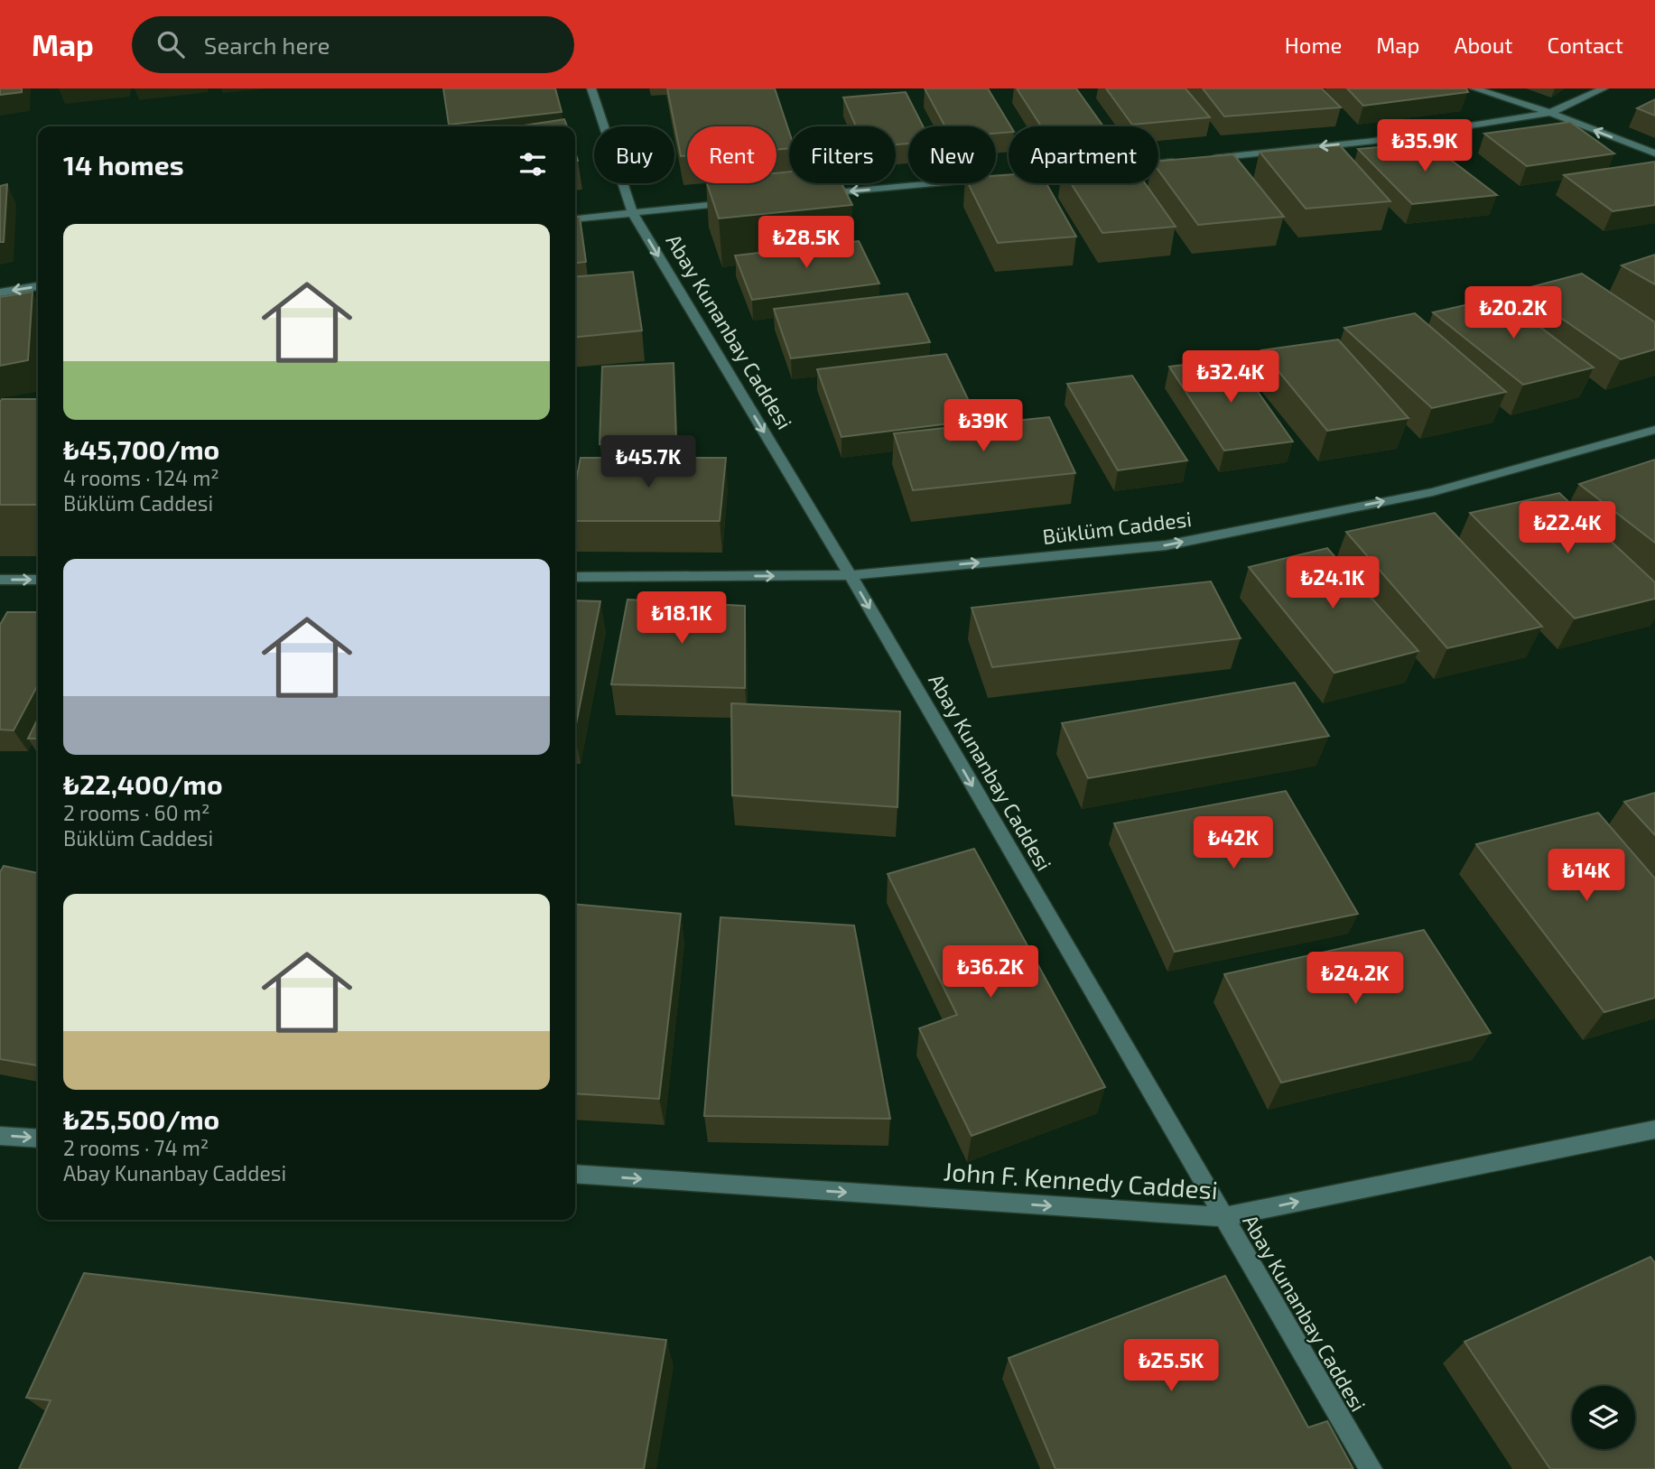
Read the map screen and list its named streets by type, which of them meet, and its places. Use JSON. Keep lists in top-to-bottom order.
{
  "streets": {
    "street": ["Abay Kunanbay Caddesi", "Büklüm Caddesi", "John F. Kennedy Caddesi"]
  },
  "crossings": [
    ["Abay Kunanbay Caddesi", "Büklüm Caddesi"],
    ["Abay Kunanbay Caddesi", "John F. Kennedy Caddesi"]
  ],
  "one_way": ["Abay Kunanbay Caddesi", "Büklüm Caddesi", "John F. Kennedy Caddesi"],
  "page": {
    "header": "Map",
    "search": "Search here",
    "nav": [
      "Home",
      "Map",
      "About",
      "Contact"
    ],
    "price": [
      "₺35.9K",
      "₺28.5K",
      "₺20.2K",
      "₺32.4K",
      "₺39K",
      "₺45.7K",
      "₺22.4K",
      "₺24.1K",
      "₺18.1K",
      "₺42K",
      "₺14K",
      "₺36.2K",
      "₺24.2K",
      "₺25.5K"
    ],
    "chip": [
      "Buy",
      "Rent",
      "Filters",
      "New",
      "Apartment"
    ],
    "heading": "14 homes",
    "list": [
      {
        "name": "₺45,700/mo",
        "note": "4 rooms · 124 m² · Büklüm Caddesi"
      },
      {
        "name": "₺22,400/mo",
        "note": "2 rooms · 60 m² · Büklüm Caddesi"
      },
      {
        "name": "₺25,500/mo",
        "note": "2 rooms · 74 m² · Abay Kunanbay Caddesi"
      }
    ]
  }
}
